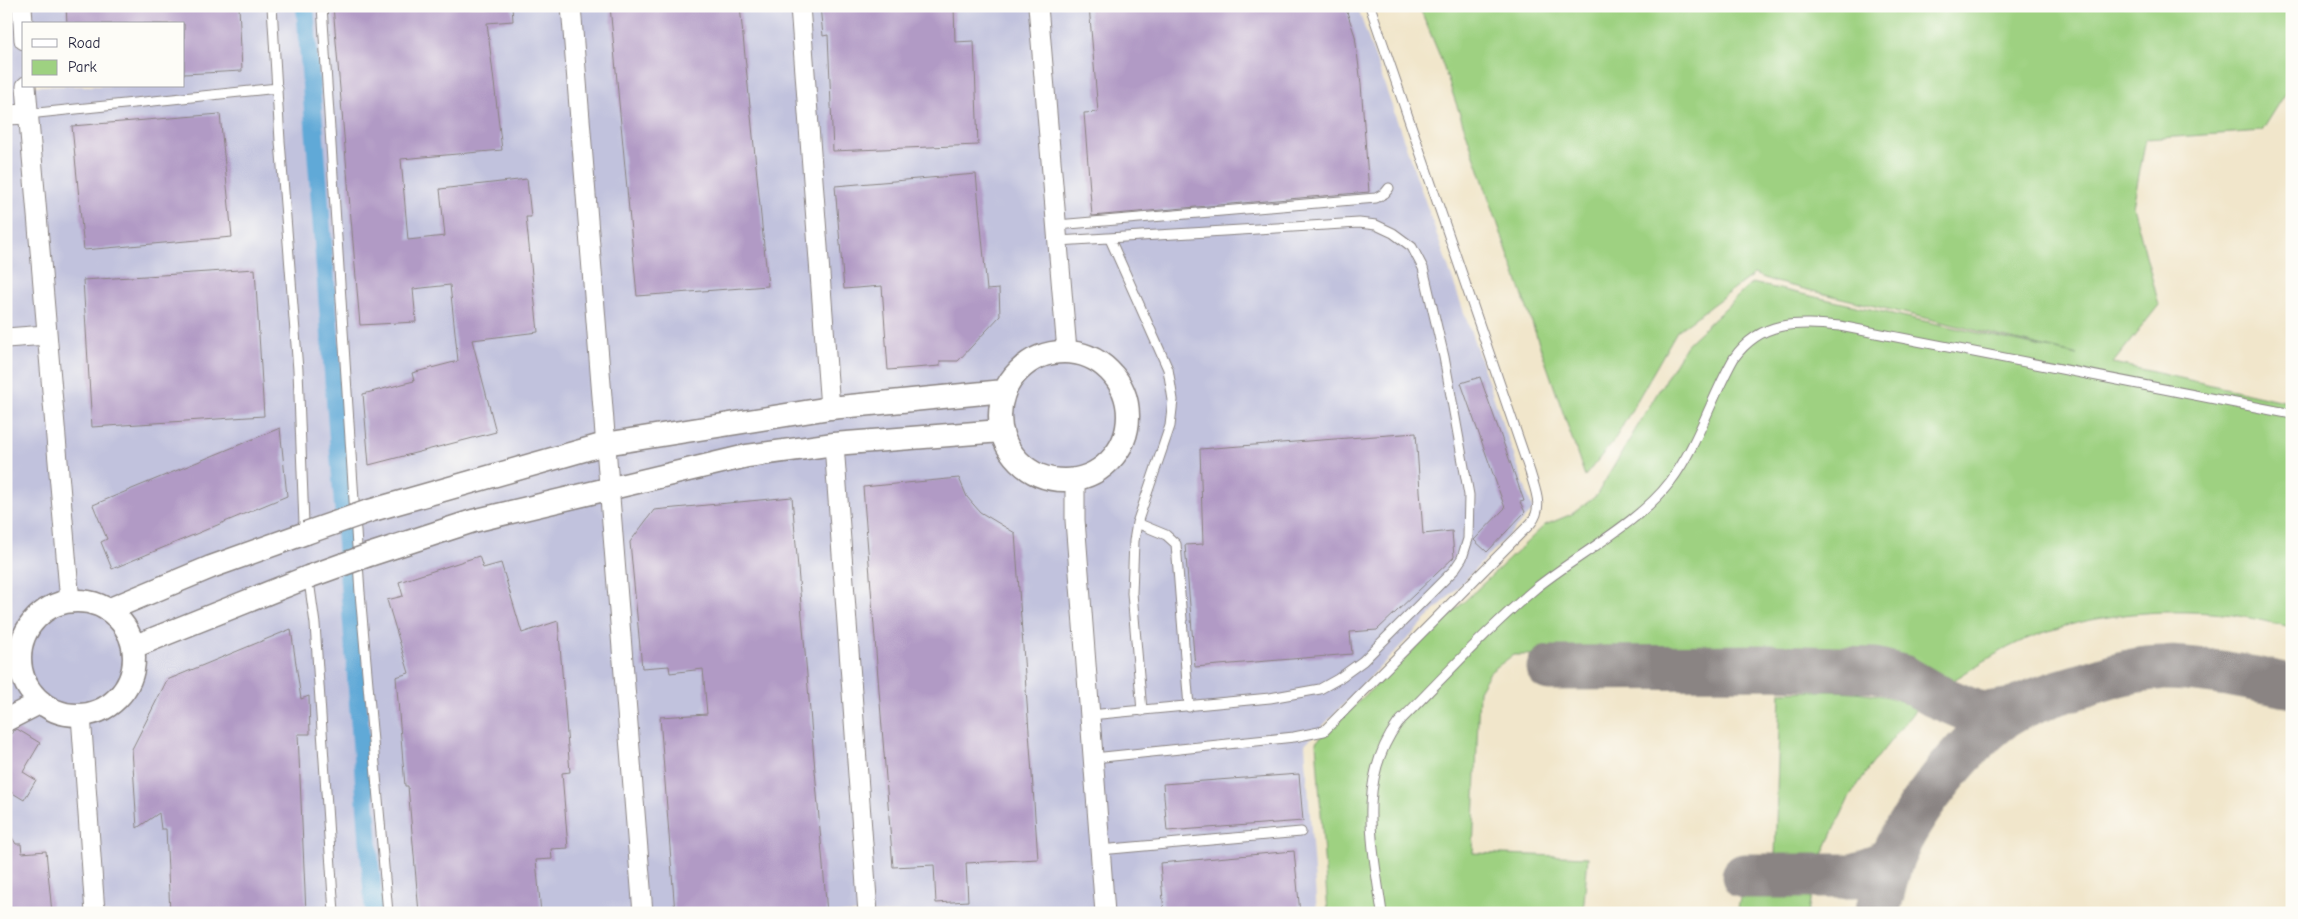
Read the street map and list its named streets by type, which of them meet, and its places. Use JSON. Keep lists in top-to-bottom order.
{
  "legend": ["Road", "Park"]
}
